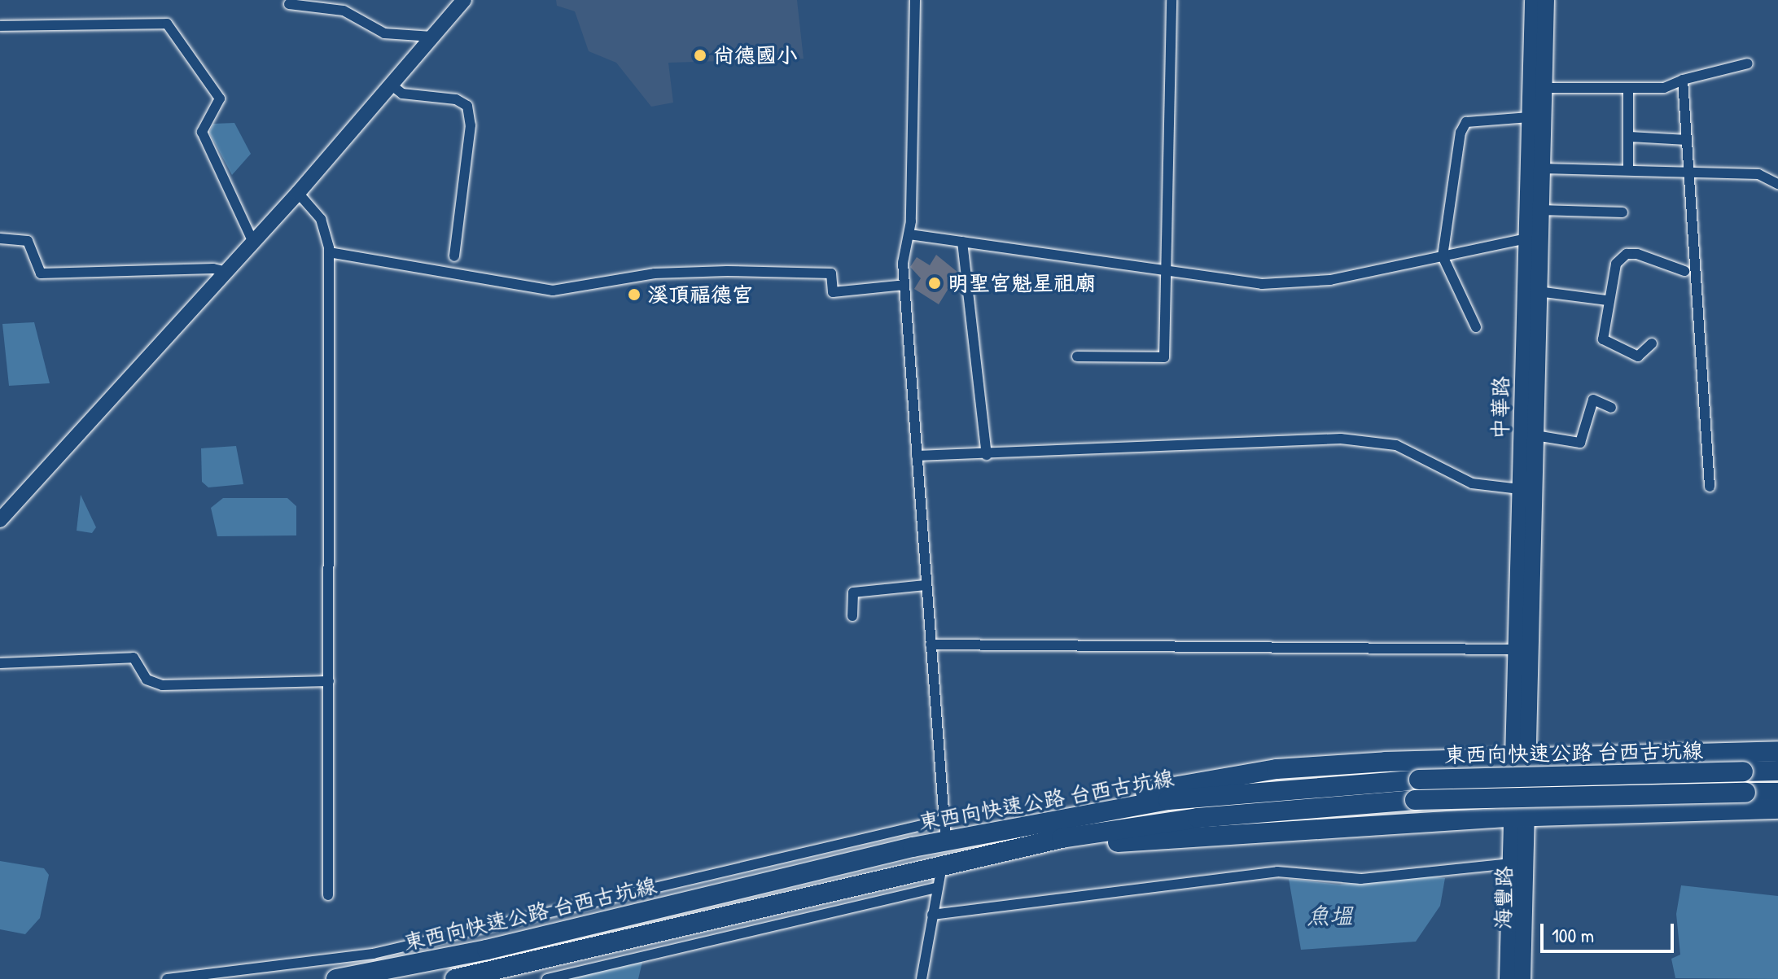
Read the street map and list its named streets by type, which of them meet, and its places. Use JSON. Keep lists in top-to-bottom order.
{
  "streets": {
    "highway": ["東西向快速公路 台西古坑線"],
    "main road": ["中華路", "海豐路"]
  },
  "crossings": [
    ["中華路", "海豐路"]
  ],
  "water": ["魚塭"],
  "places": ["尚德國小", "明聖宮魁星祖廟", "溪頂福德宮"],
  "scale_bar": "100 m"
}
